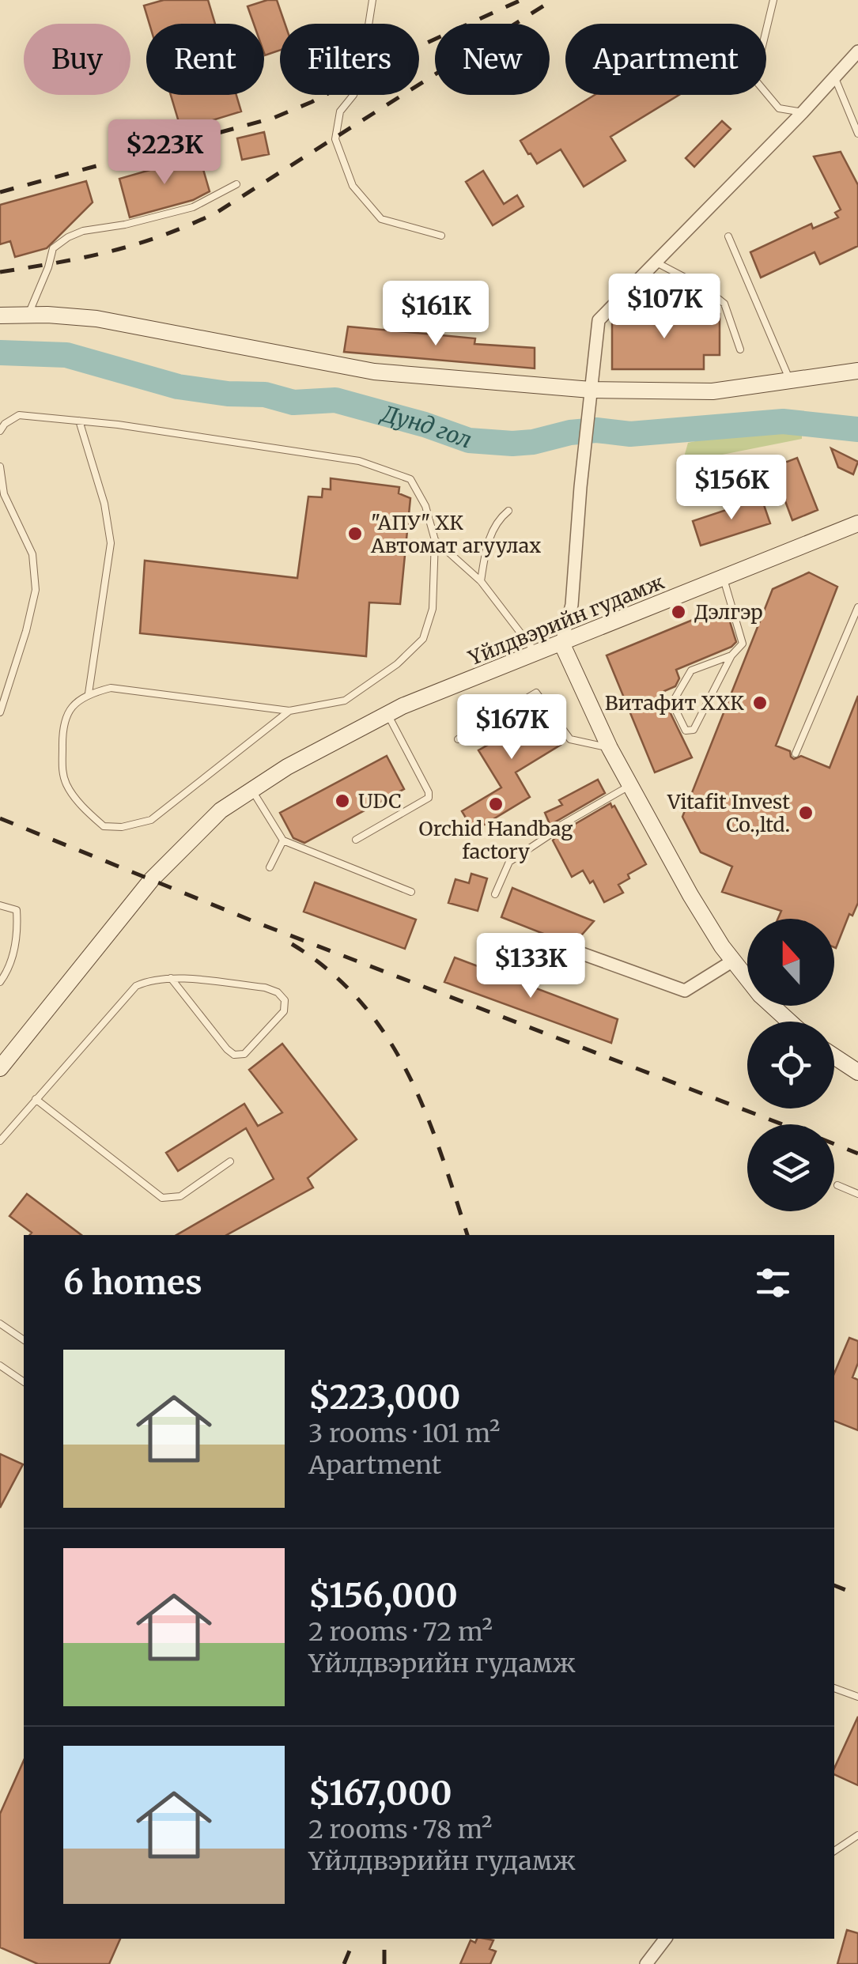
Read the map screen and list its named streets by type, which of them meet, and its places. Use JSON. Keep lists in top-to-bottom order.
{
  "streets": {
    "street": ["Yйлдвэрийн гудамж"]
  },
  "water": ["Дунд гол"],
  "places": [
    "\"АПУ\" ХК Автомат агуулах",
    "Дэлгэр",
    "Витафит ХХК",
    "UDC",
    "Orchid Handbag factory",
    "Vitafit Invest Co.,ltd."
  ],
  "north": "top",
  "page": {
    "chip": [
      "Buy",
      "Rent",
      "Filters",
      "New",
      "Apartment"
    ],
    "price": [
      "$223K",
      "$107K",
      "$161K",
      "$156K",
      "$167K",
      "$133K"
    ],
    "heading": "6 homes",
    "list": [
      {
        "name": "$223,000",
        "note": "3 rooms · 101 m² · Apartment"
      },
      {
        "name": "$156,000",
        "note": "2 rooms · 72 m² · Yйлдвэрийн гудамж"
      },
      {
        "name": "$167,000",
        "note": "2 rooms · 78 m² · Yйлдвэрийн гудамж"
      }
    ]
  }
}
